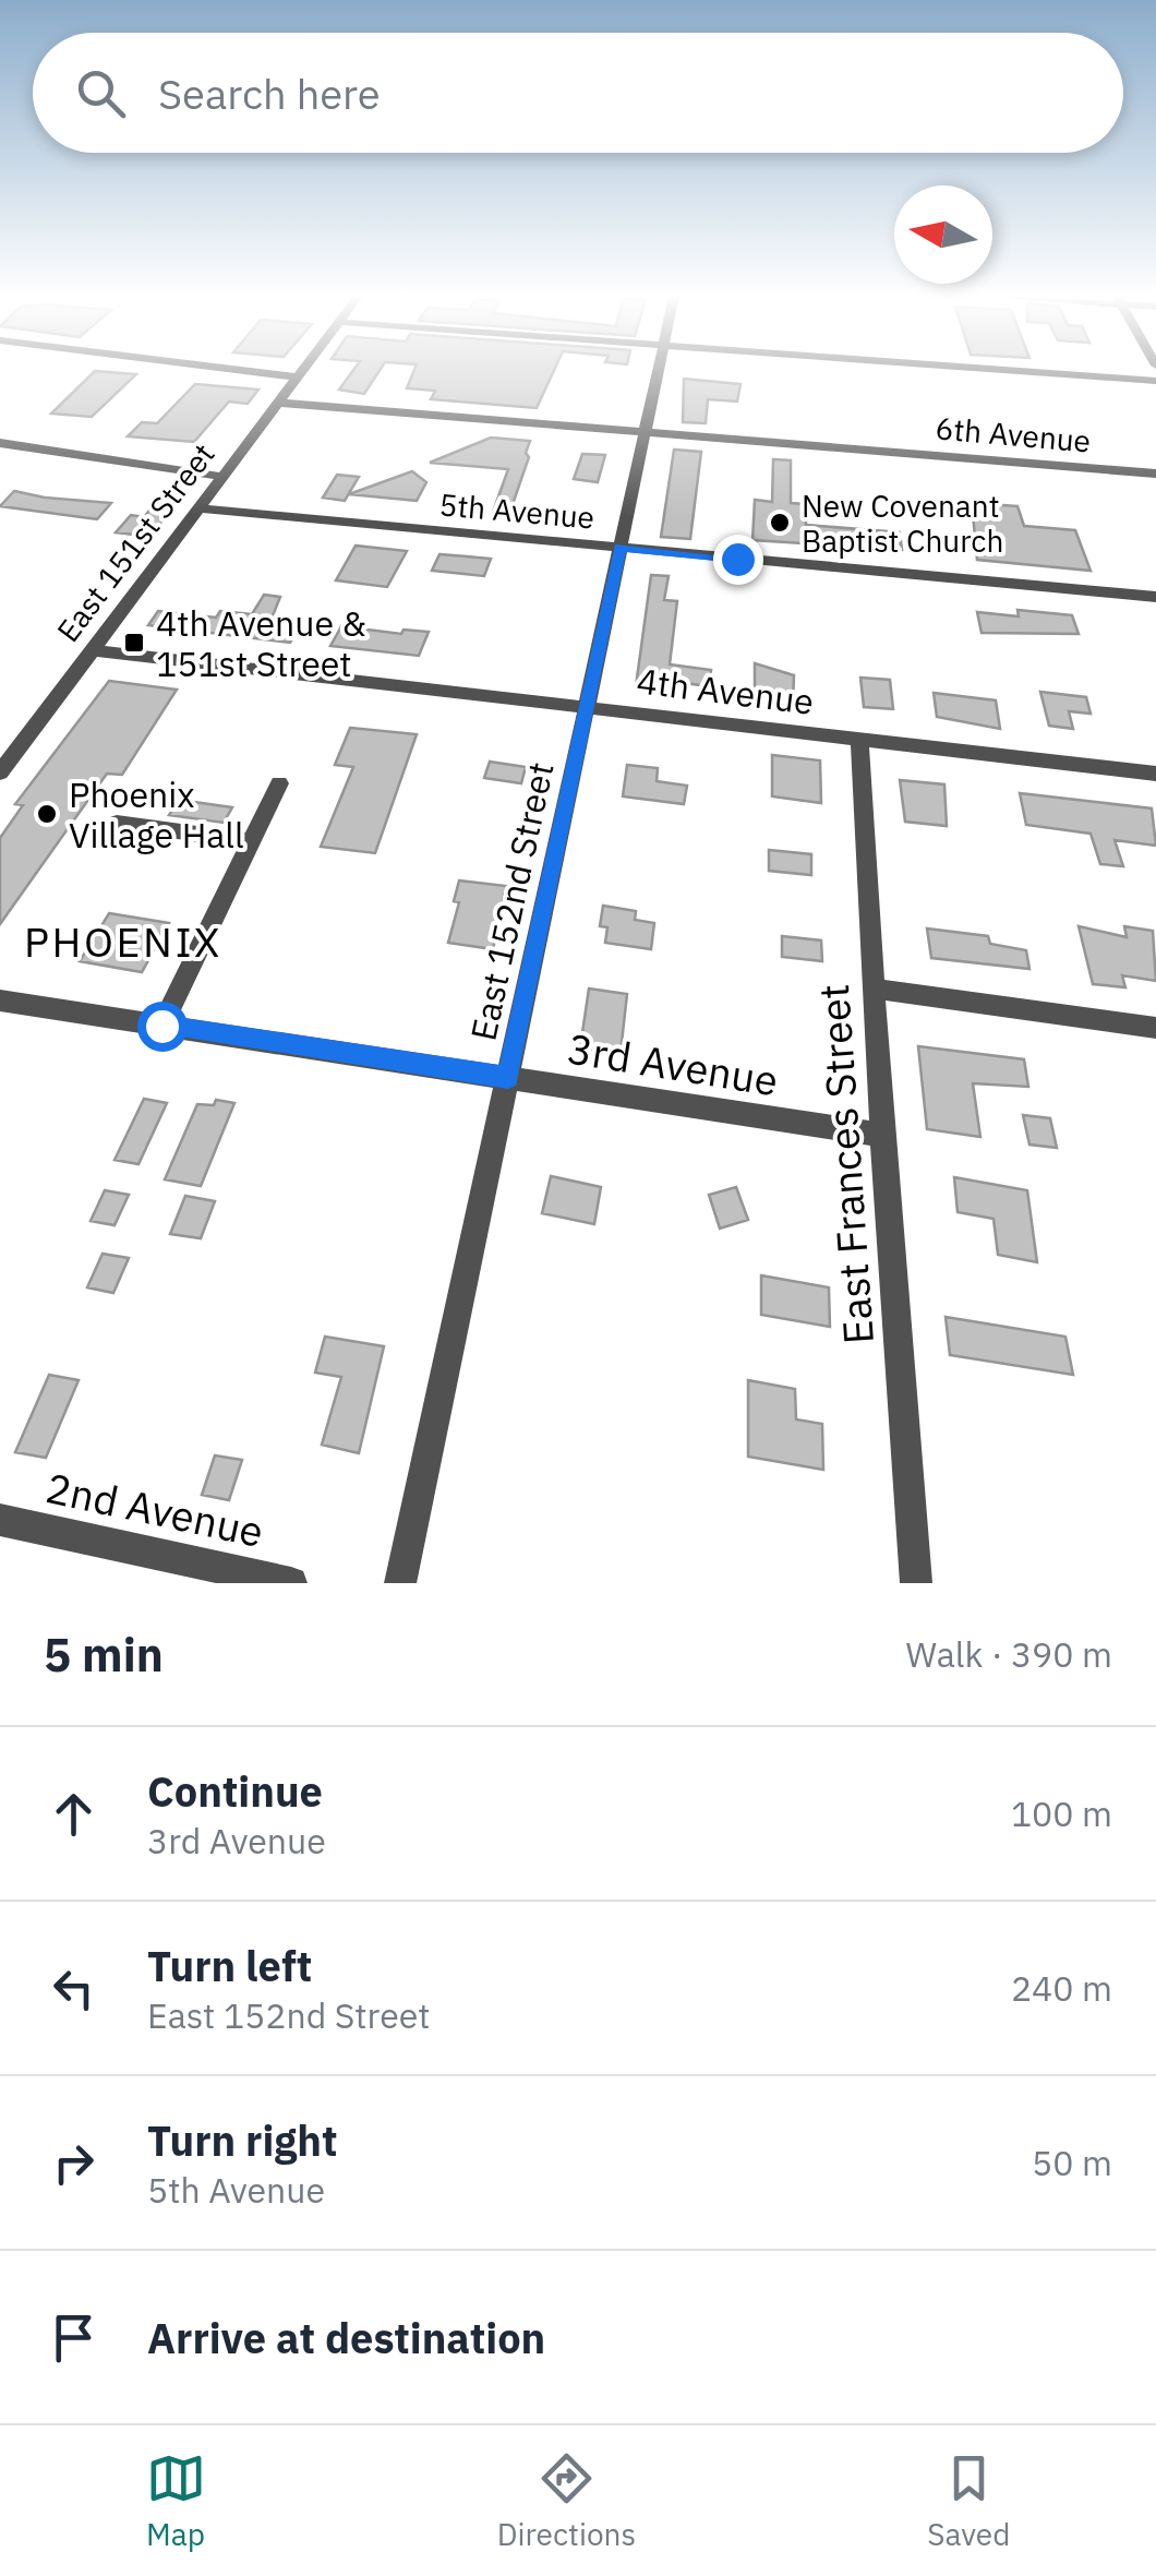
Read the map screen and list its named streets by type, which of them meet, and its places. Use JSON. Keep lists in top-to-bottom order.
{
  "streets": {
    "street": [
      "6th Avenue",
      "5th Avenue",
      "East 151st Street",
      "4th Avenue",
      "East 152nd Street",
      "3rd Avenue",
      "East Frances Street",
      "2nd Avenue"
    ]
  },
  "crossings": [
    ["6th Avenue", "East 151st Street"],
    ["6th Avenue", "East 152nd Street"],
    ["5th Avenue", "East 151st Street"],
    ["5th Avenue", "East 152nd Street"],
    ["East 151st Street", "4th Avenue"],
    ["4th Avenue", "East 152nd Street"],
    ["4th Avenue", "East Frances Street"],
    ["East 152nd Street", "3rd Avenue"],
    ["3rd Avenue", "East Frances Street"]
  ],
  "districts": ["PHOENIX"],
  "places": {
    "other": ["New Covenant Baptist Church", "Phoenix Village Hall"],
    "transit": ["4th Avenue & 151st Street"]
  },
  "north": "left",
  "page": {
    "search": "Search here",
    "heading": ["5 min", "Walk · 390 m"],
    "list": [
      ["Continue", "3rd Avenue", "100 m"],
      ["Turn left", "East 152nd Street", "240 m"],
      ["Turn right", "5th Avenue", "50 m"],
      "Arrive at destination"
    ],
    "nav": ["Map", "Directions", "Saved"]
  }
}
